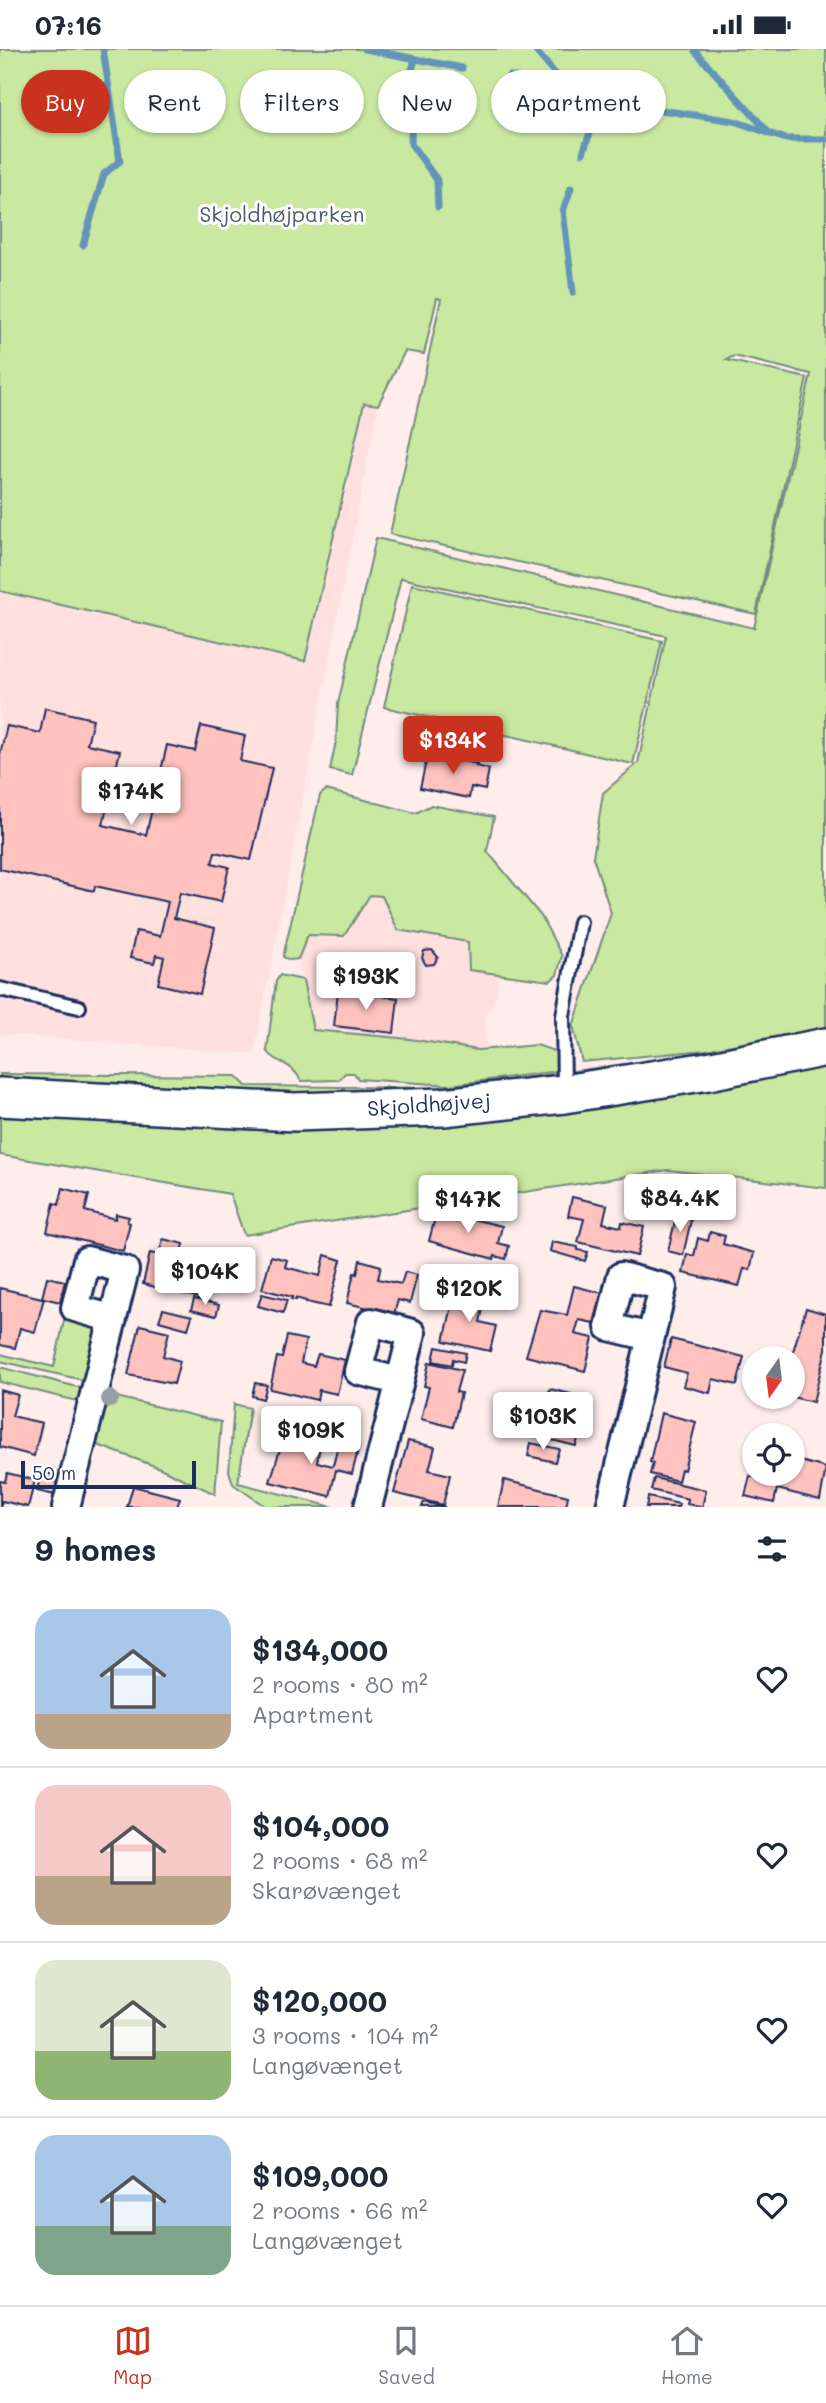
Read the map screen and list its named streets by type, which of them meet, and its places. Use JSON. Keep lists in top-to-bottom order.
{
  "streets": {
    "street": ["Skjoldhøjvej"]
  },
  "parks": ["Skjoldhøjparken"],
  "scale_bar": "50 m",
  "north": "bottom",
  "page": {
    "status": "07:16",
    "chip": [
      "Buy",
      "Rent",
      "Filters",
      "New",
      "Apartment"
    ],
    "price": [
      "$134K",
      "$174K",
      "$193K",
      "$84.4K",
      "$147K",
      "$104K",
      "$120K",
      "$103K",
      "$109K"
    ],
    "scale": "50 m",
    "heading": "9 homes",
    "list": [
      {
        "name": "$134,000",
        "note": "2 rooms · 80 m² · Apartment"
      },
      {
        "name": "$104,000",
        "note": "2 rooms · 68 m² · Skarøvænget"
      },
      {
        "name": "$120,000",
        "note": "3 rooms · 104 m² · Langøvænget"
      },
      {
        "name": "$109,000",
        "note": "2 rooms · 66 m² · Langøvænget"
      }
    ],
    "tabs": ["Map", "Saved", "Home"]
  }
}
